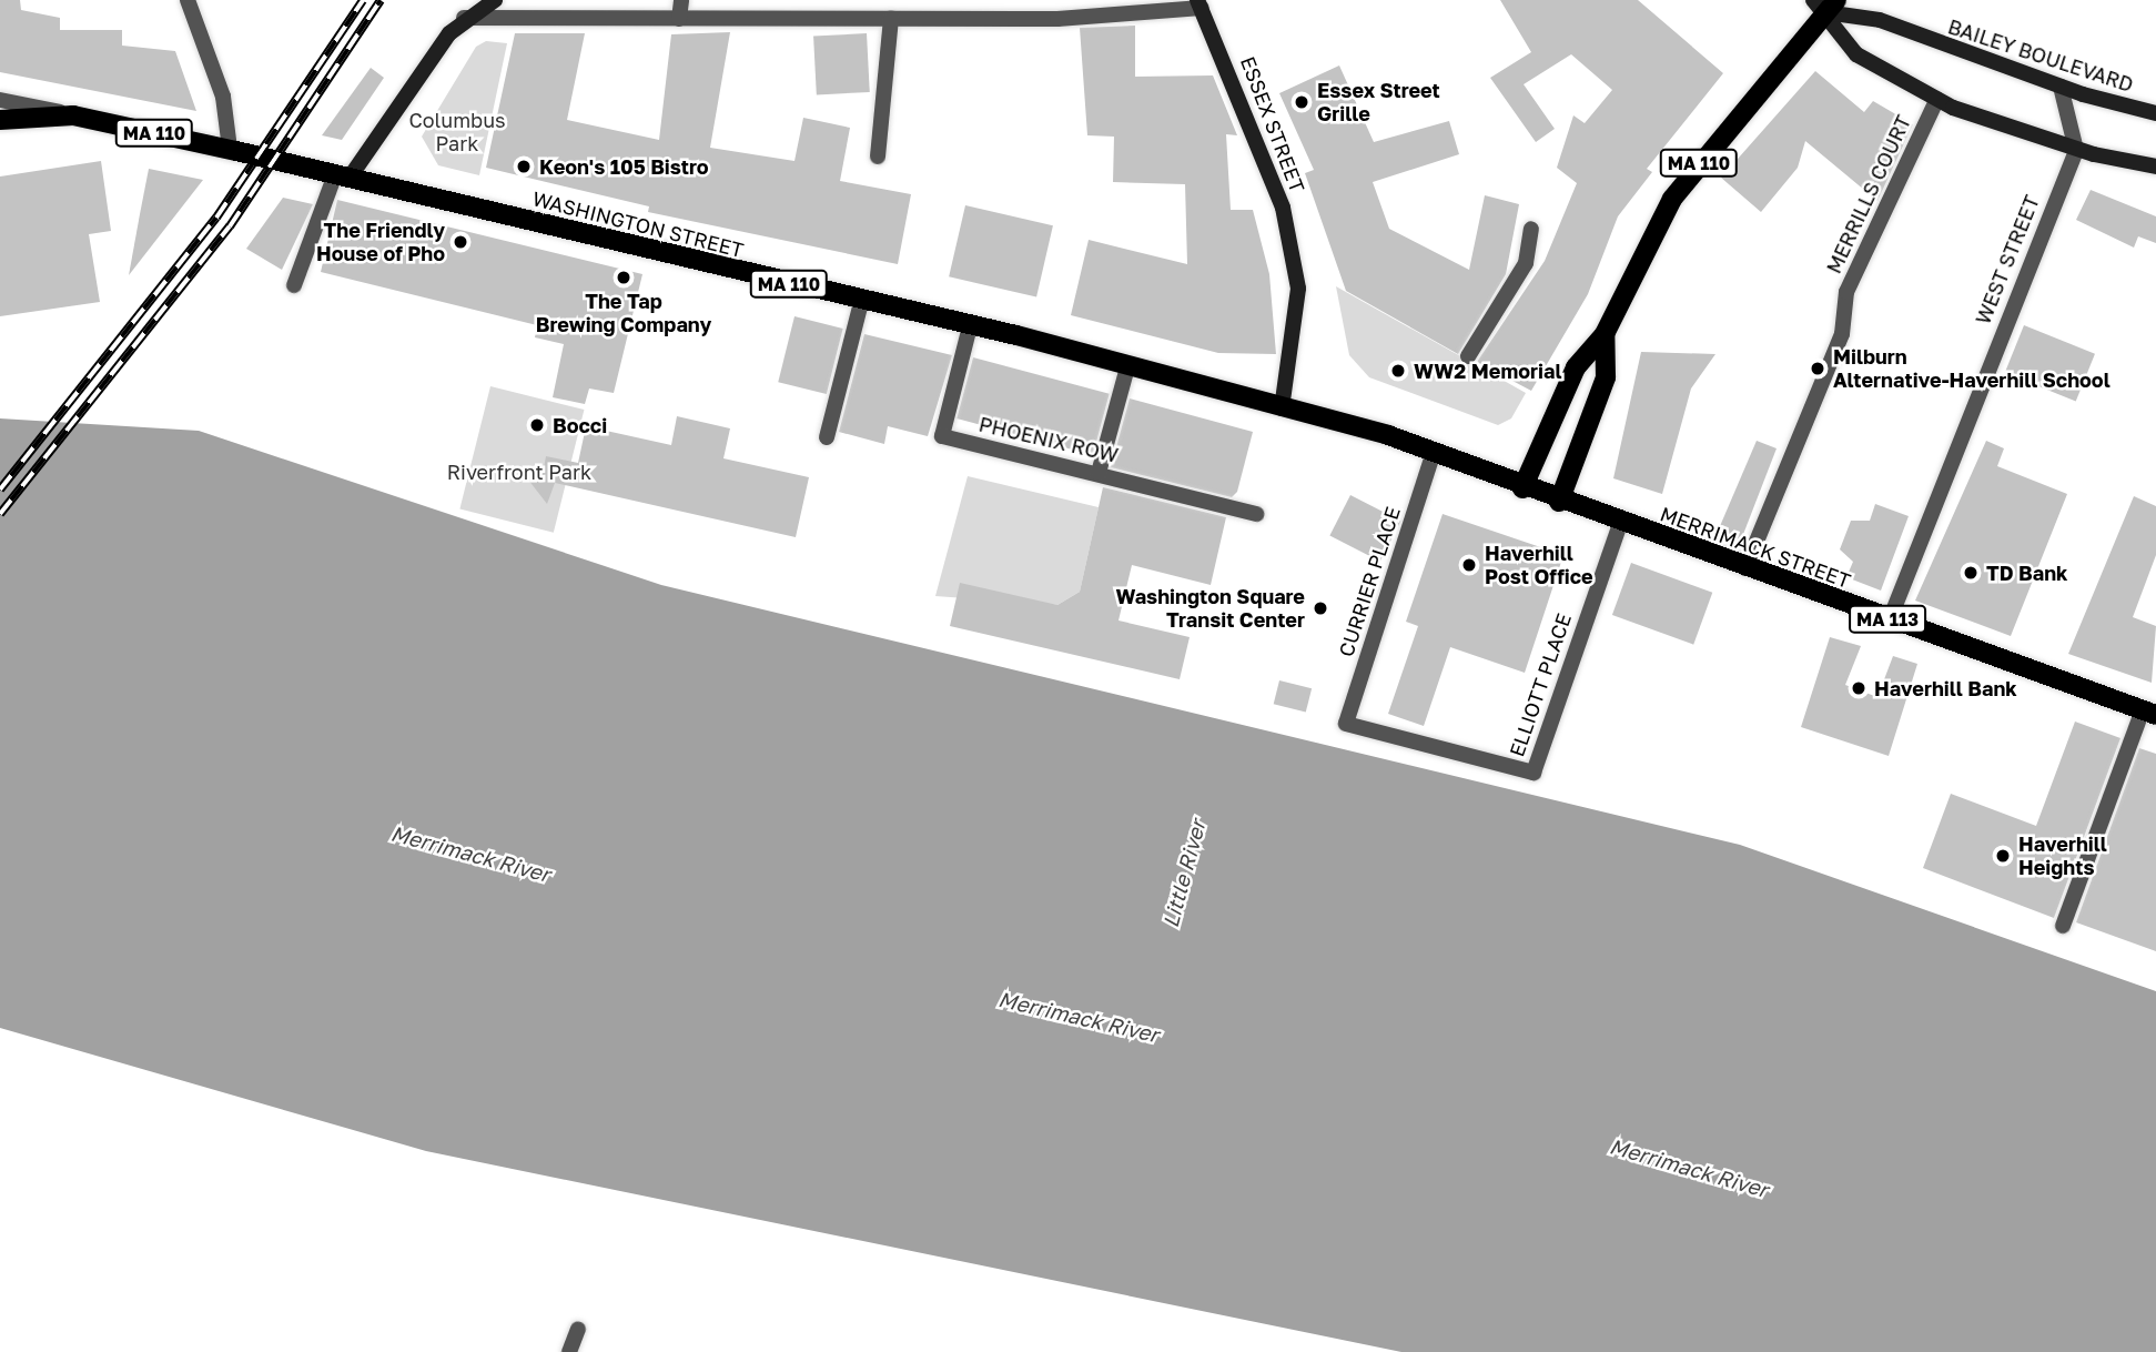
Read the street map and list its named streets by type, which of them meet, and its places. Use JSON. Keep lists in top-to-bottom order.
{
  "streets": {
    "main road": [
      "BAILEY BOULEVARD",
      "ESSEX STREET",
      "MA 110",
      "WASHINGTON STREET",
      "MERRIMACK STREET",
      "MA 113"
    ],
    "street": [
      "MERRILLS COURT",
      "WEST STREET",
      "PHOENIX ROW",
      "CURRIER PLACE",
      "ELLIOTT PLACE"
    ]
  },
  "crossings": [
    ["BAILEY BOULEVARD", "MA 110"],
    ["ESSEX STREET", "MA 110"],
    ["ESSEX STREET", "WASHINGTON STREET"],
    ["MA 110", "WASHINGTON STREET"],
    ["MA 110", "MERRIMACK STREET"],
    ["MA 110", "CURRIER PLACE"],
    ["MERRILLS COURT", "MERRIMACK STREET"],
    ["WASHINGTON STREET", "PHOENIX ROW"],
    ["WEST STREET", "MERRIMACK STREET"],
    ["MERRIMACK STREET", "ELLIOTT PLACE"],
    ["CURRIER PLACE", "ELLIOTT PLACE"]
  ],
  "water": ["Merrimack River", "Little River"],
  "parks": ["Columbus Park", "Riverfront Park"],
  "places": [
    "Essex Street Grille",
    "Keon's 105 Bistro",
    "The Friendly House of Pho",
    "The Tap Brewing Company",
    "Milburn Alternative-Haverhill School",
    "WW2 Memorial",
    "Bocci",
    "Haverhill Post Office",
    "TD Bank",
    "Washington Square Transit Center",
    "Haverhill Bank",
    "Haverhill Heights"
  ]
}
